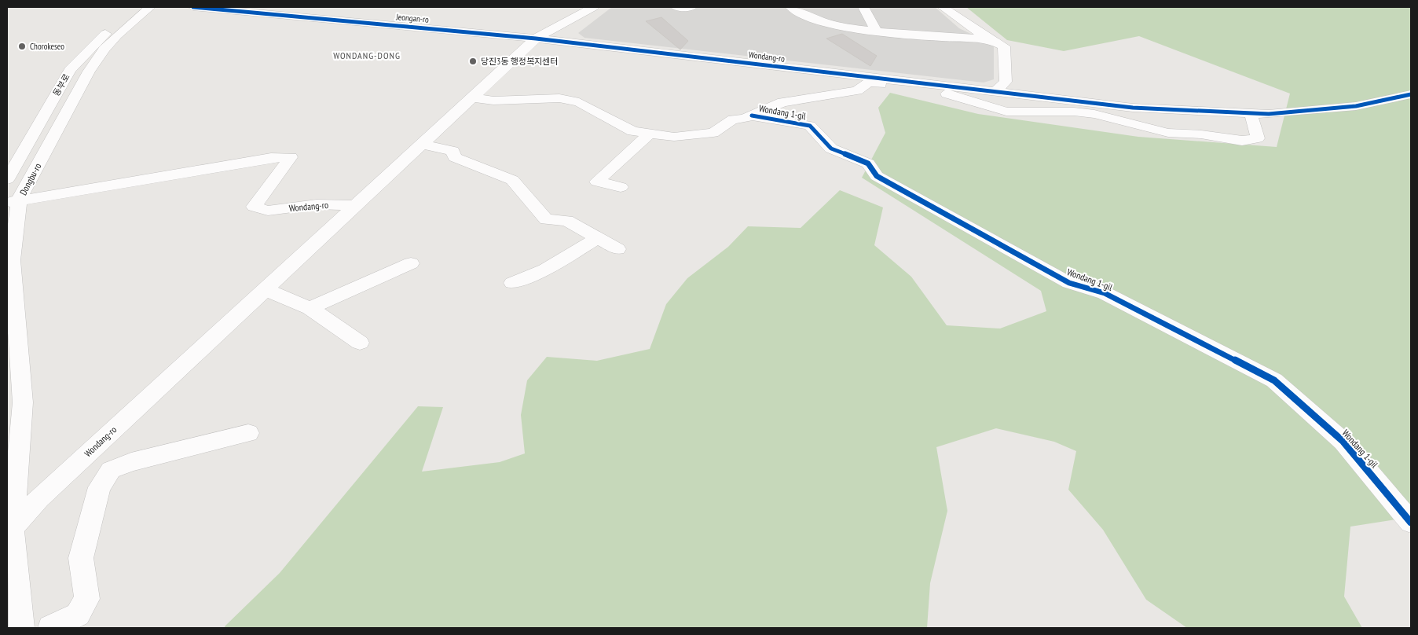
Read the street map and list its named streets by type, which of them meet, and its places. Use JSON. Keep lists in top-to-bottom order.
{
  "streets": {
    "street": [
      "Jeongan-ro",
      "Wondang-ro",
      "동부로",
      "Wondang 1-gil",
      "Dongbu-ro"
    ]
  },
  "crossings": [
    ["Jeongan-ro", "Wondang-ro"],
    ["Wondang-ro", "Wondang 1-gil"],
    ["Wondang-ro", "Dongbu-ro"]
  ],
  "districts": ["WONDANG-DONG"],
  "places": ["Chorokeseo", "당진3동 행정복지센터"]
}
